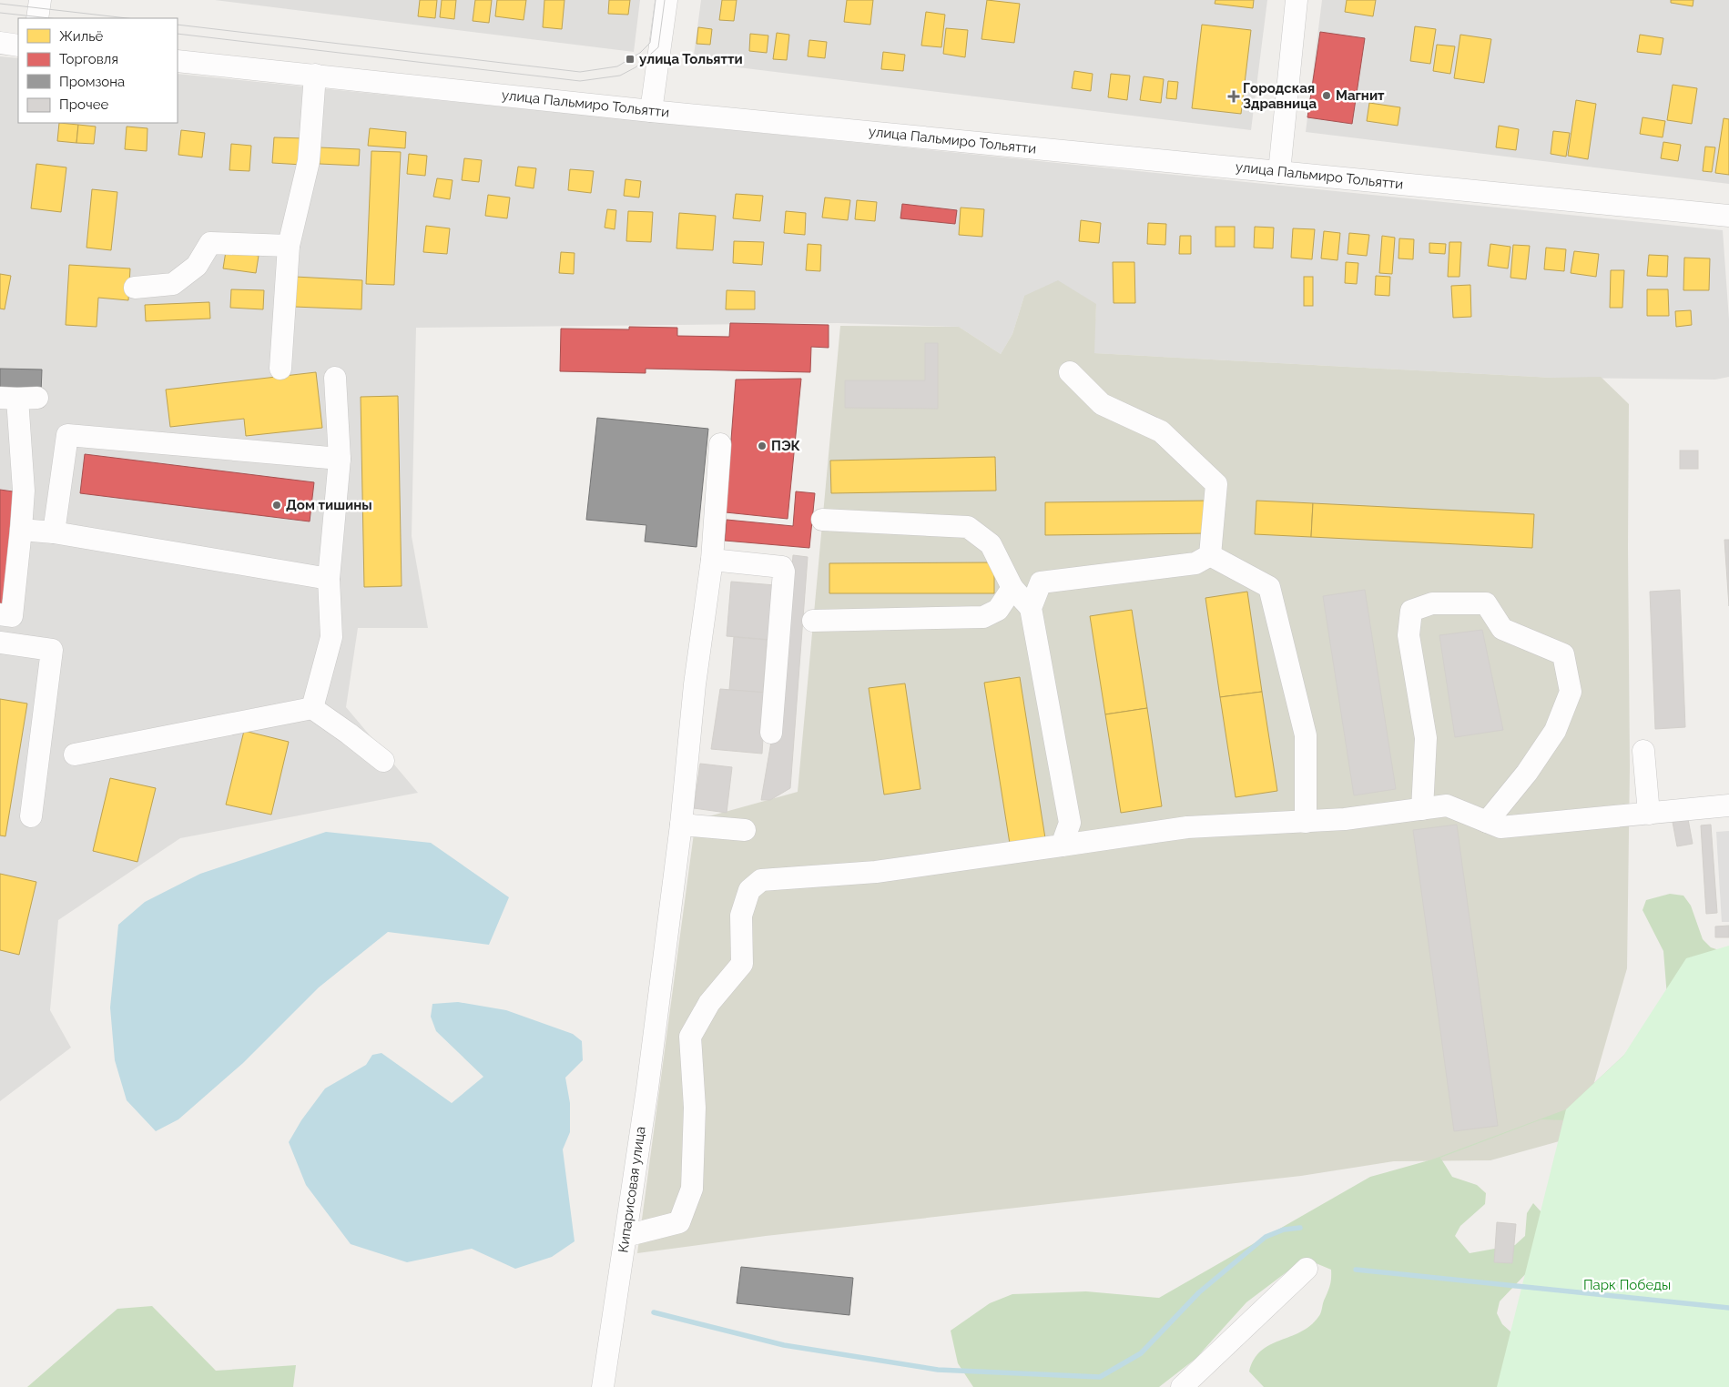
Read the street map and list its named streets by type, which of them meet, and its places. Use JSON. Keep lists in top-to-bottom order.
{
  "streets": {
    "street": ["улица Пальмиро Тольятти", "Кипарисовая улица"]
  },
  "parks": ["Парк Победы"],
  "places": {
    "transit": ["улица Тольятти"],
    "other": ["Магнит", "ПЭК", "Дом тишины"],
    "health": ["Городская Здравница"]
  },
  "legend": [
    "Жильё",
    "Торговля",
    "Промзона",
    "Прочее"
  ]
}
